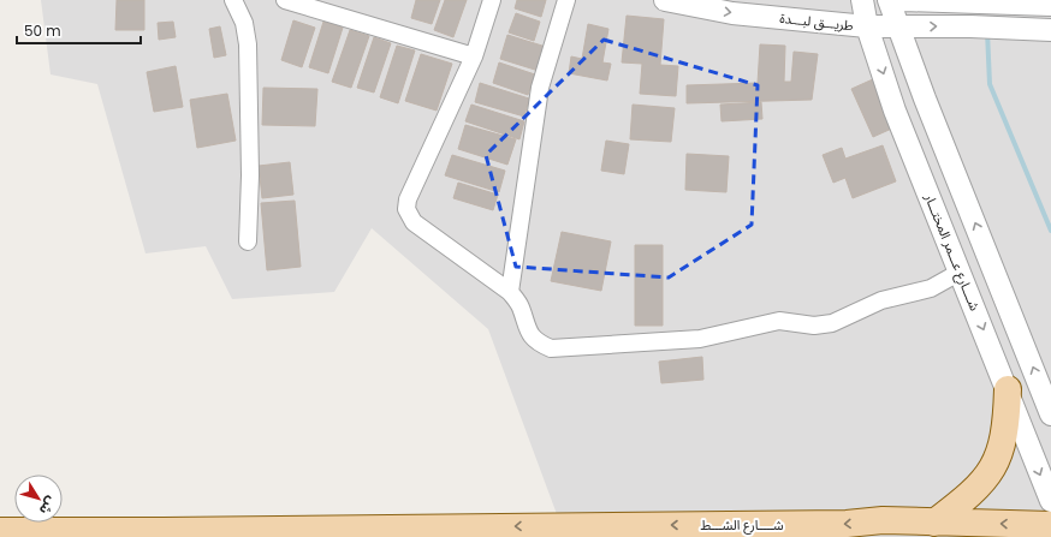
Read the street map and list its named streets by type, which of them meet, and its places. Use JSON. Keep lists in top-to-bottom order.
{
  "streets": {
    "main road": ["شــــارع الشـــط"],
    "street": ["طريـــق لبـــدة", "شــــارع عـــمر المختـــار"]
  },
  "crossings": [
    ["طريـــق لبـــدة", "شــــارع عـــمر المختـــار"]
  ],
  "one_way": ["شــــارع الشـــط"],
  "scale_bar": "50 m",
  "north": "bottom right"
}
